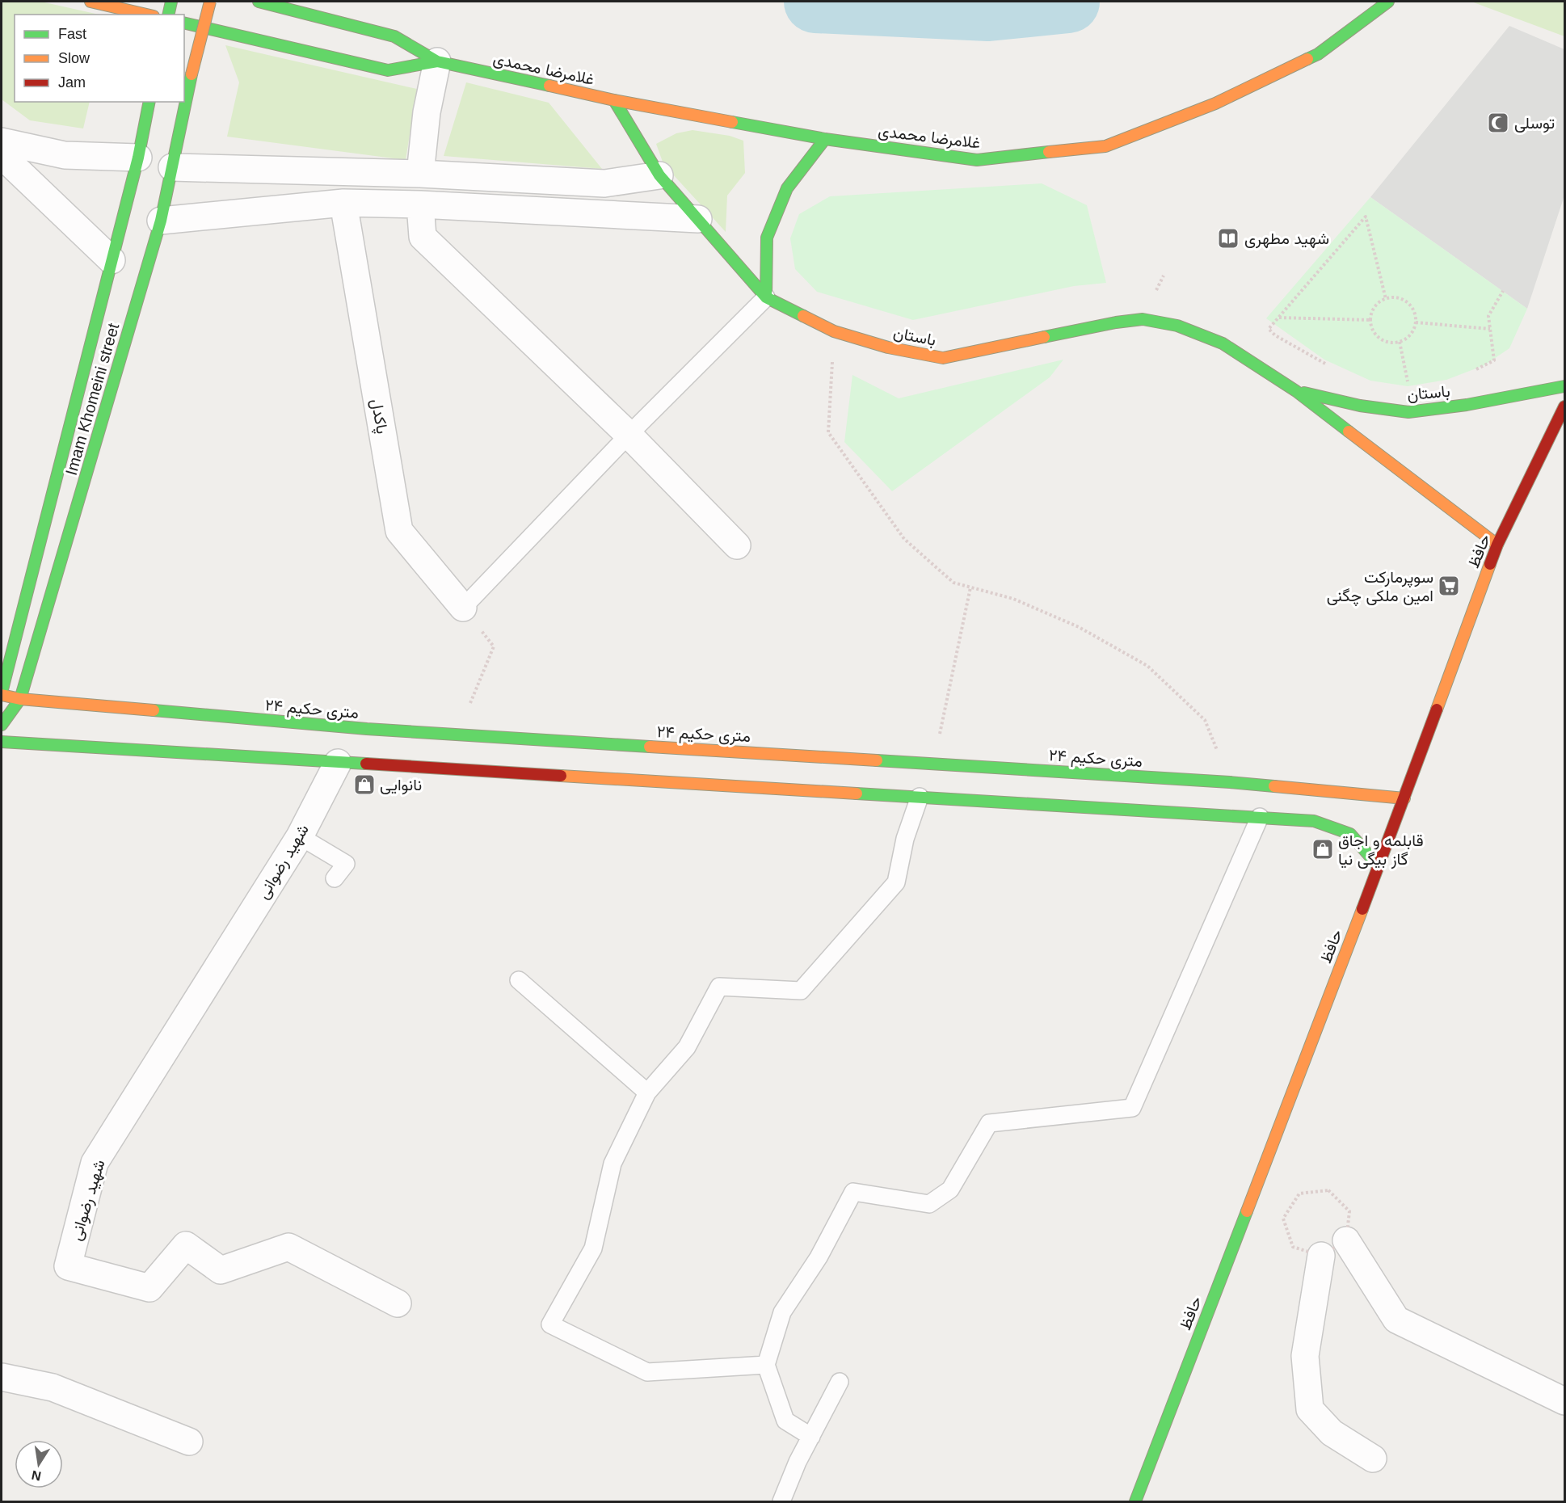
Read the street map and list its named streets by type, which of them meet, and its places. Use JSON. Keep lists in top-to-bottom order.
{
  "streets": {
    "main road": [
      "غلامرضا محمدی",
      "باستان",
      "Imam Khomeini street",
      "حافظ",
      "۲۴ متری حکیم"
    ],
    "street": ["پاکدل", "شهید رضوانی"]
  },
  "crossings": [
    ["غلامرضا محمدی", "باستان"],
    ["باستان", "حافظ"],
    ["Imam Khomeini street", "۲۴ متری حکیم"],
    ["حافظ", "۲۴ متری حکیم"]
  ],
  "places": {
    "mosque": ["توسلی"],
    "library": ["شهید مطهری"],
    "supermarket": ["سوپرمارکت امین ملکی چگنی"],
    "shop": ["نانوایی", "قابلمه و اجاق گاز بیگی نیا"]
  },
  "legend": ["Fast", "Slow", "Jam"],
  "north": "bottom"
}
